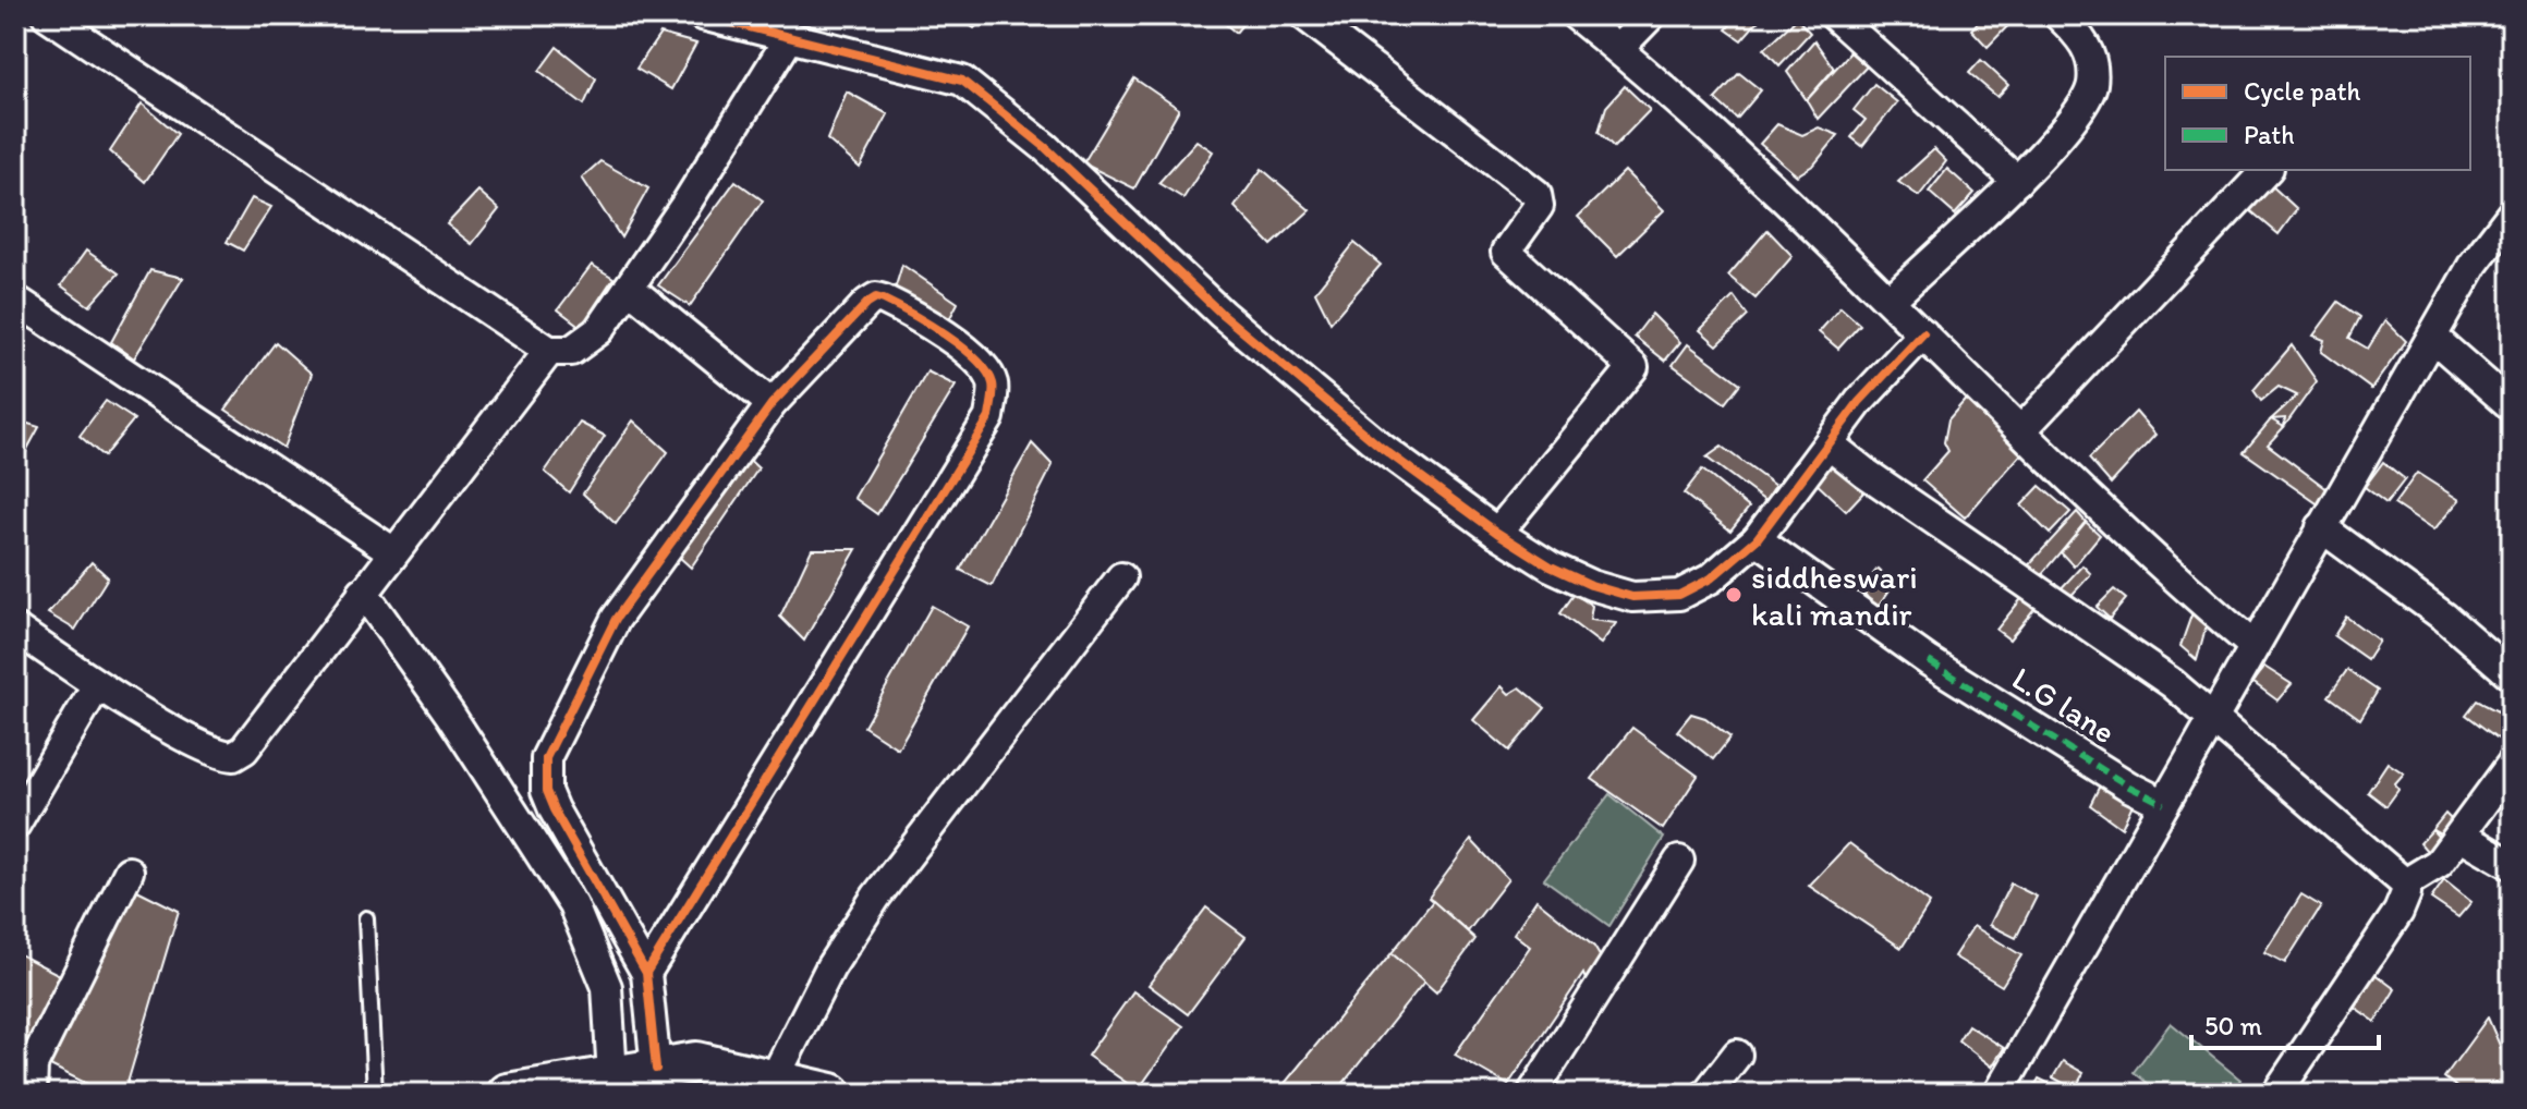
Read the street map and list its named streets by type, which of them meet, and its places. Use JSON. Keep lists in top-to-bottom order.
{
  "streets": {
    "street": ["L.G lane"]
  },
  "places": ["siddheswari kali mandir"],
  "legend": ["Cycle path", "Path"],
  "scale_bar": "50 m"
}
